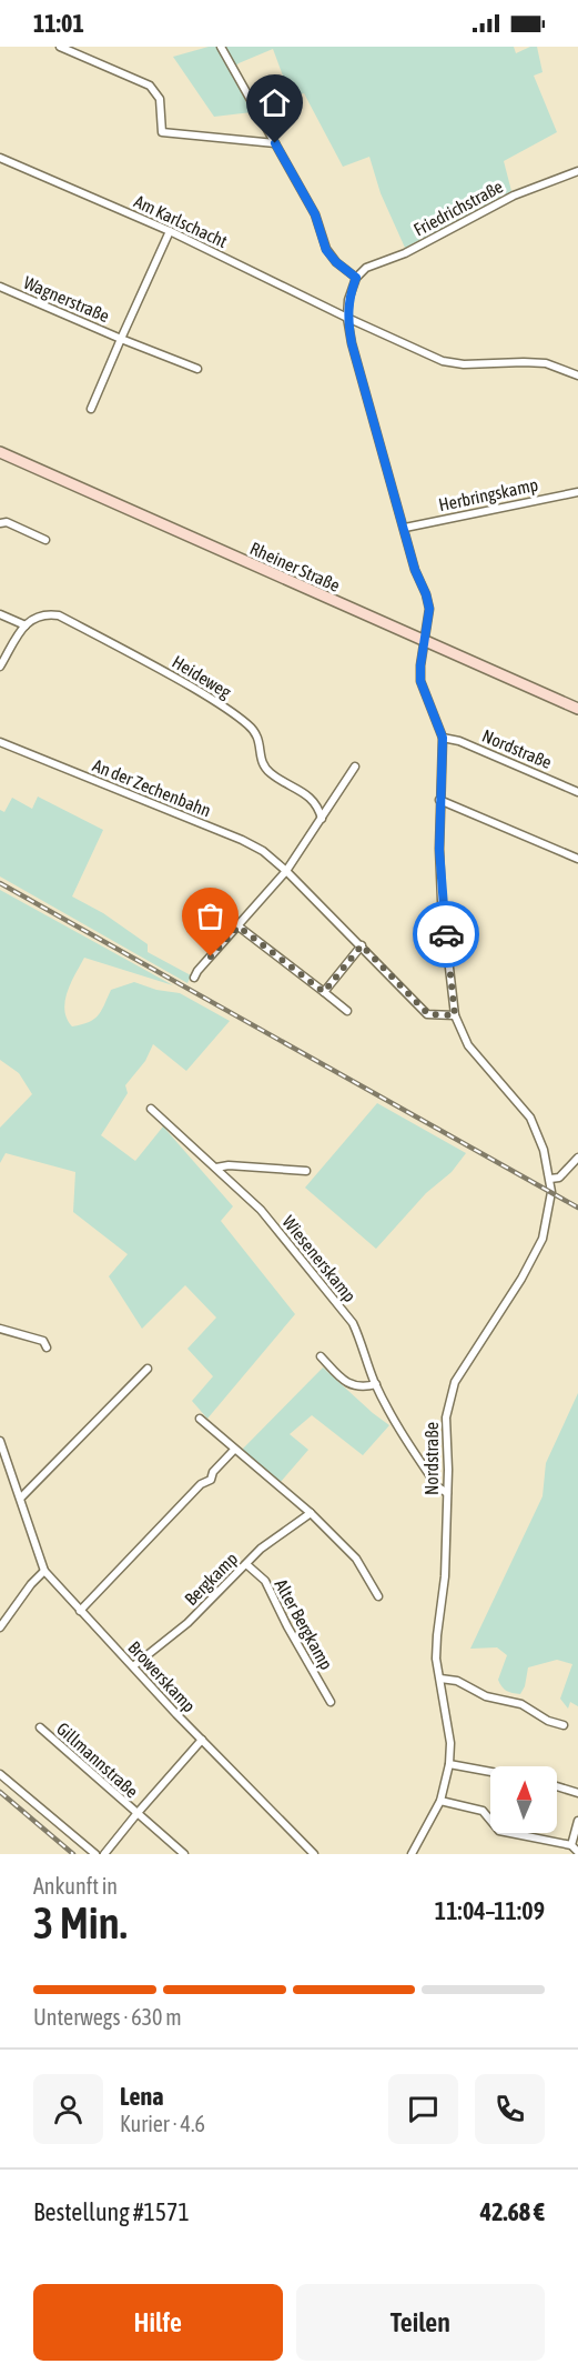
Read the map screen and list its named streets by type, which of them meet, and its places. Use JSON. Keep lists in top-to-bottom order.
{
  "streets": {
    "main road": ["Rheiner Straße"],
    "street": [
      "Friedrichstraße",
      "Am Karlschacht",
      "Wagnerstraße",
      "Herbringskamp",
      "Heideweg",
      "Nordstraße",
      "An der Zechenbahn",
      "Wiesenerskamp",
      "Bergkamp",
      "Alter Bergkamp",
      "Browerskamp",
      "Gillmannstraße"
    ]
  },
  "crossings": [
    ["Am Karlschacht", "Wagnerstraße"],
    ["Am Karlschacht", "Nordstraße"],
    ["Herbringskamp", "Nordstraße"],
    ["Rheiner Straße", "Nordstraße"],
    ["Nordstraße", "An der Zechenbahn"],
    ["Nordstraße", "Wiesenerskamp"],
    ["Bergkamp", "Alter Bergkamp"],
    ["Bergkamp", "Browerskamp"],
    ["Browerskamp", "Gillmannstraße"]
  ],
  "north": "top",
  "page": {
    "status": "11:01",
    "heading": ["3 Min.", "Ankunft in", "11:04–11:09"],
    "panel": [
      "Lena",
      "Kurier · 4.6",
      "Bestellung #1571",
      "42.68 €"
    ],
    "bar": "Unterwegs · 630 m",
    "buttons": ["Hilfe", "Teilen"]
  }
}
